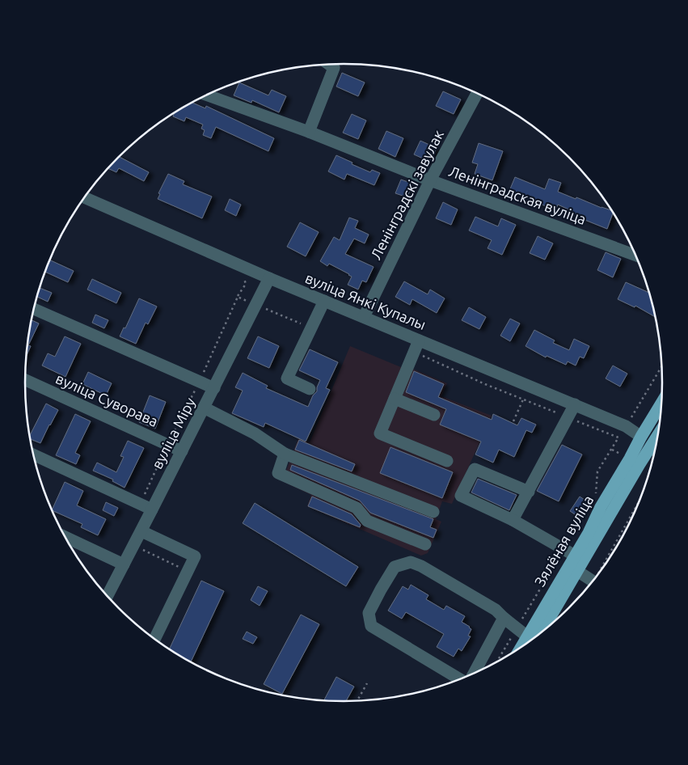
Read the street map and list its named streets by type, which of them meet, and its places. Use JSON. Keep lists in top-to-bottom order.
{
  "streets": {
    "main road": ["Зялёная вуліца"],
    "street": [
      "Ленінградскі завулак",
      "Ленінградская вуліца",
      "вуліца Янкі Купалы",
      "вуліца Суворава",
      "вуліца Міру"
    ]
  },
  "crossings": [
    ["Ленінградскі завулак", "Ленінградская вуліца"],
    ["Ленінградскі завулак", "вуліца Янкі Купалы"],
    ["вуліца Янкі Купалы", "вуліца Міру"],
    ["вуліца Янкі Купалы", "Зялёная вуліца"],
    ["вуліца Суворава", "вуліца Міру"]
  ]
}
